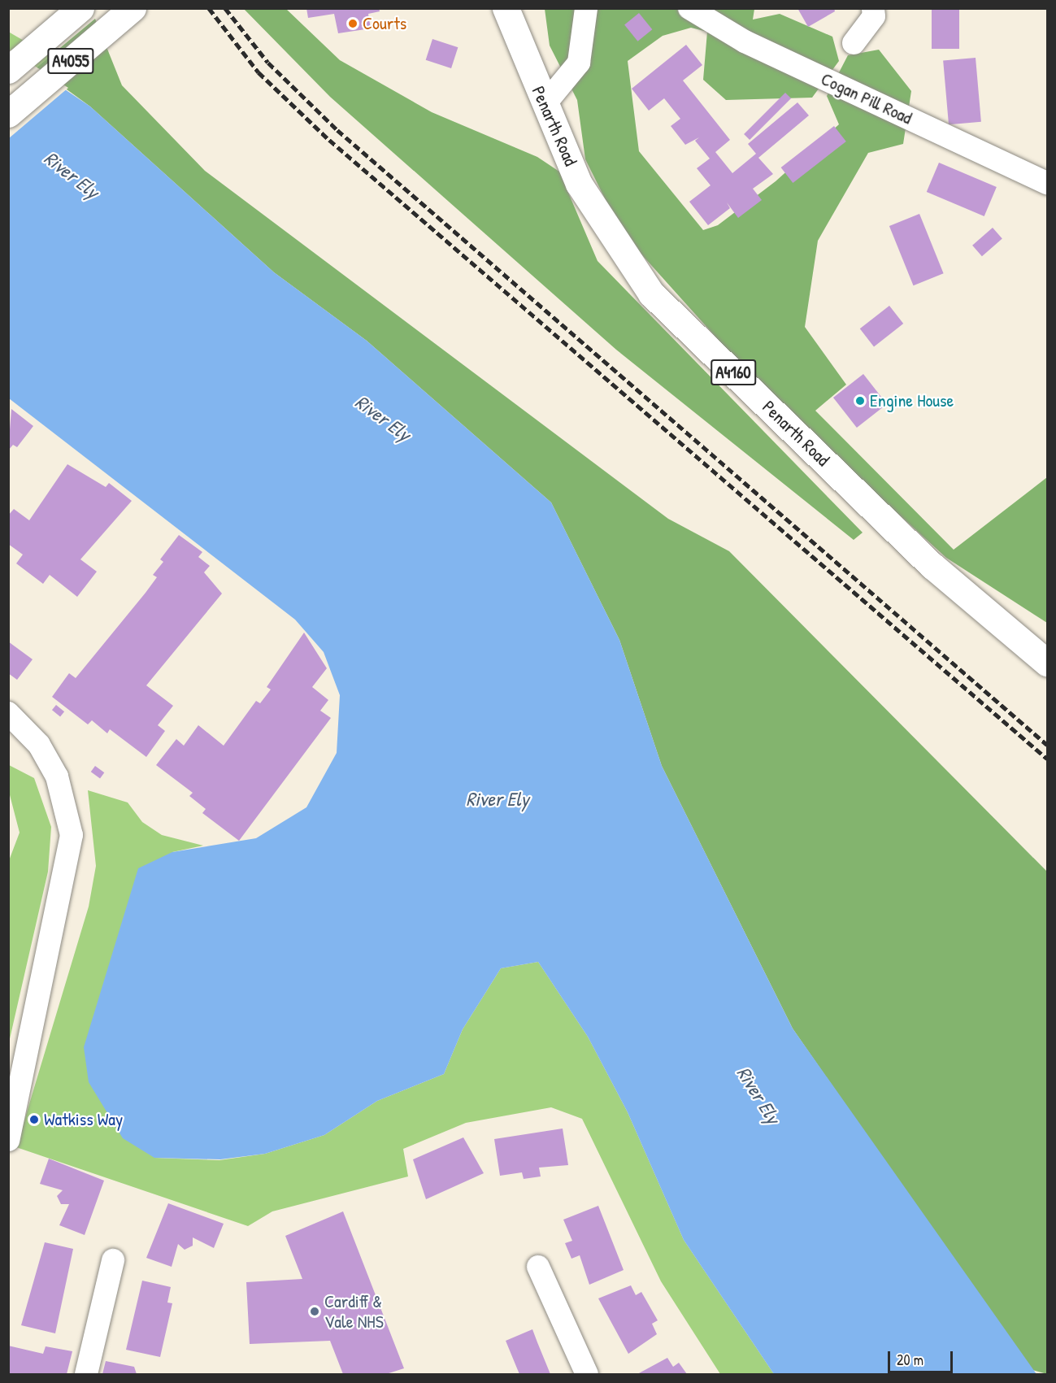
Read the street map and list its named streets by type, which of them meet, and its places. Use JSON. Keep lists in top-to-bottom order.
{
  "streets": {
    "main road": ["A4055", "Penarth Road", "A4160"],
    "street": ["Cogan Pill Road"]
  },
  "water": ["River Ely"],
  "places": [
    "Courts",
    "Engine House",
    "Watkiss Way",
    "Cardiff & Vale NHS"
  ],
  "scale_bar": "20 m"
}
